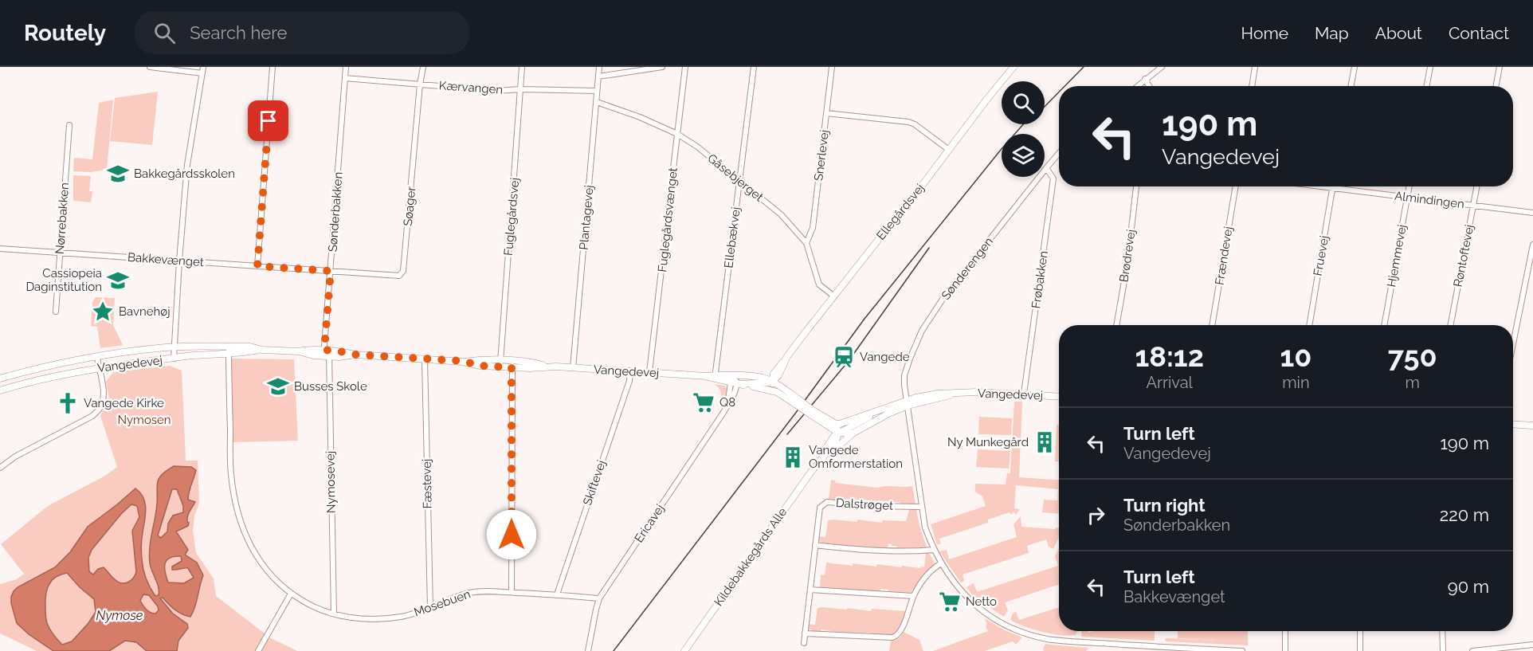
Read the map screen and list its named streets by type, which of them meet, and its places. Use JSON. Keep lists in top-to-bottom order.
{
  "streets": {
    "street": [
      "Kærvangen",
      "Snerlevej",
      "Gåsebjerget",
      "Almindingen",
      "Søager",
      "Sønderbakken",
      "Ellegårdsvej",
      "Fuglegårdsvej",
      "Plantagevej",
      "Nørrebakken",
      "Fuglegårdsvænget",
      "Ellebækvej",
      "Brødrevej",
      "Frændevej",
      "Fruevej",
      "Hjemmevej",
      "Røntoftevej",
      "Bakkevænget",
      "Sønderengen",
      "Frøbakken",
      "Vangedevej",
      "Nymosevej",
      "Skiftevej",
      "Fæstevej",
      "Dalstrøget",
      "Ericavej",
      "Kildebakkegårds Alle",
      "Mosebuen"
    ]
  },
  "crossings": [
    ["Kærvangen", "Søager"],
    ["Kærvangen", "Sønderbakken"],
    ["Kærvangen", "Fuglegårdsvej"],
    ["Kærvangen", "Plantagevej"],
    ["Snerlevej", "Gåsebjerget"],
    ["Gåsebjerget", "Ellegårdsvej"],
    ["Gåsebjerget", "Plantagevej"],
    ["Gåsebjerget", "Fuglegårdsvænget"],
    ["Gåsebjerget", "Ellebækvej"],
    ["Almindingen", "Fruevej"],
    ["Almindingen", "Hjemmevej"],
    ["Almindingen", "Røntoftevej"],
    ["Søager", "Sønderbakken"],
    ["Søager", "Bakkevænget"],
    ["Sønderbakken", "Bakkevænget"],
    ["Sønderbakken", "Vangedevej"],
    ["Sønderbakken", "Nymosevej"],
    ["Ellegårdsvej", "Vangedevej"],
    ["Fuglegårdsvej", "Vangedevej"],
    ["Plantagevej", "Vangedevej"],
    ["Nørrebakken", "Bakkevænget"],
    ["Fuglegårdsvænget", "Vangedevej"],
    ["Ellebækvej", "Vangedevej"],
    ["Sønderengen", "Frøbakken"],
    ["Sønderengen", "Vangedevej"],
    ["Frøbakken", "Vangedevej"],
    ["Vangedevej", "Nymosevej"],
    ["Vangedevej", "Skiftevej"],
    ["Vangedevej", "Fæstevej"],
    ["Vangedevej", "Ericavej"],
    ["Vangedevej", "Kildebakkegårds Alle"],
    ["Vangedevej", "Mosebuen"],
    ["Nymosevej", "Mosebuen"],
    ["Skiftevej", "Mosebuen"],
    ["Fæstevej", "Mosebuen"],
    ["Ericavej", "Mosebuen"]
  ],
  "water": ["Nymose"],
  "parks": ["Nymosen"],
  "places": {
    "school or university": ["Bakkegårdsskolen", "Cassiopeia Daginstitution", "Busses Skole"],
    "place": ["Bavnehøj"],
    "station": ["Vangede"],
    "supermarket": ["Q8", "Netto"],
    "church": ["Vangede Kirke"],
    "building": ["Ny Munkegård", "Vangede Omformerstation"]
  },
  "page": {
    "header": "Routely",
    "search": "Search here",
    "nav": [
      "Home",
      "Map",
      "About",
      "Contact"
    ],
    "turn": ["190 m", "Vangedevej"],
    "eta": [
      "18:12",
      "Arrival",
      "10",
      "min",
      "750",
      "m"
    ],
    "list": [
      {
        "name": "Turn left",
        "note": "Vangedevej",
        "value": "190 m"
      },
      {
        "name": "Turn right",
        "note": "Sønderbakken",
        "value": "220 m"
      },
      {
        "name": "Turn left",
        "note": "Bakkevænget",
        "value": "90 m"
      }
    ]
  }
}
